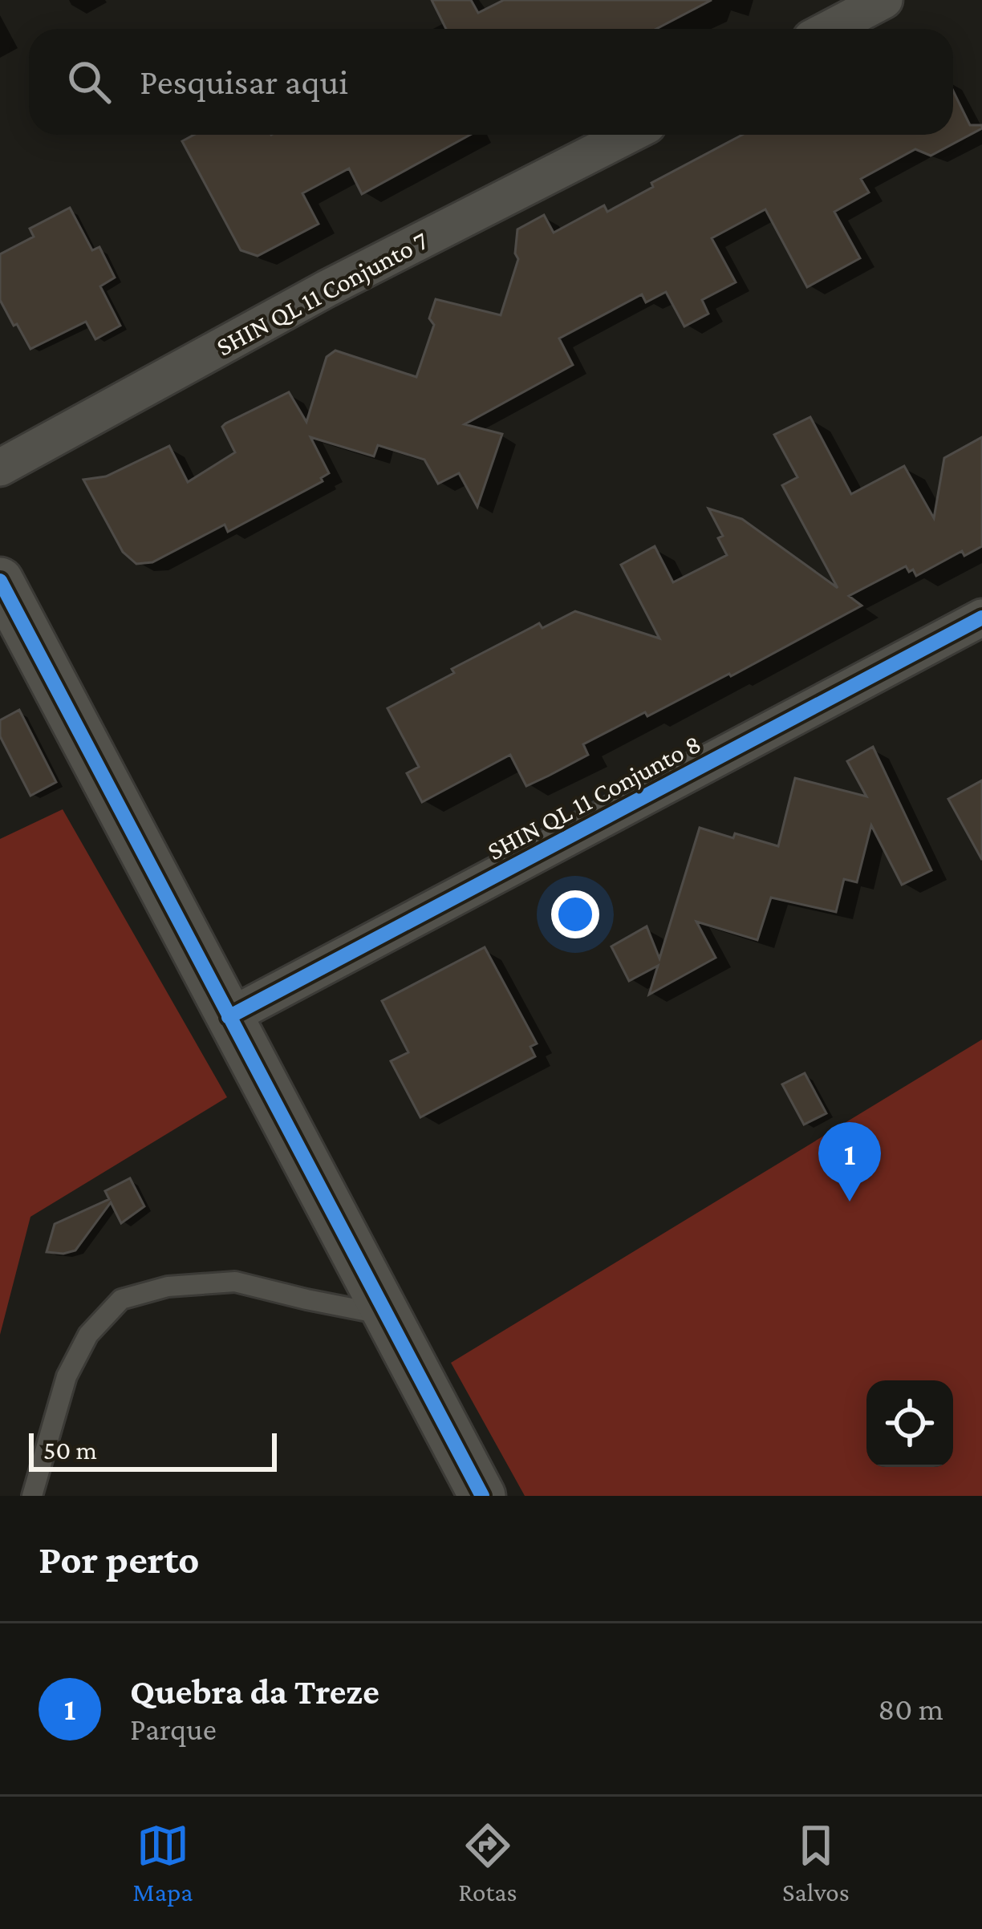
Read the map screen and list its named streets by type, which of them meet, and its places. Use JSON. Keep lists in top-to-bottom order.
{
  "streets": {
    "street": ["SHIN QL 11 Conjunto 7", "SHIN QL 11 Conjunto 8"]
  },
  "scale_bar": "50 m",
  "page": {
    "search": "Pesquisar aqui",
    "pins": "1",
    "scale": "50 m",
    "heading": "Por perto",
    "list": [
      {
        "mark": "1",
        "name": "Quebra da Treze",
        "note": "Parque",
        "value": "80 m"
      }
    ],
    "nav": ["Mapa", "Rotas", "Salvos"]
  }
}
